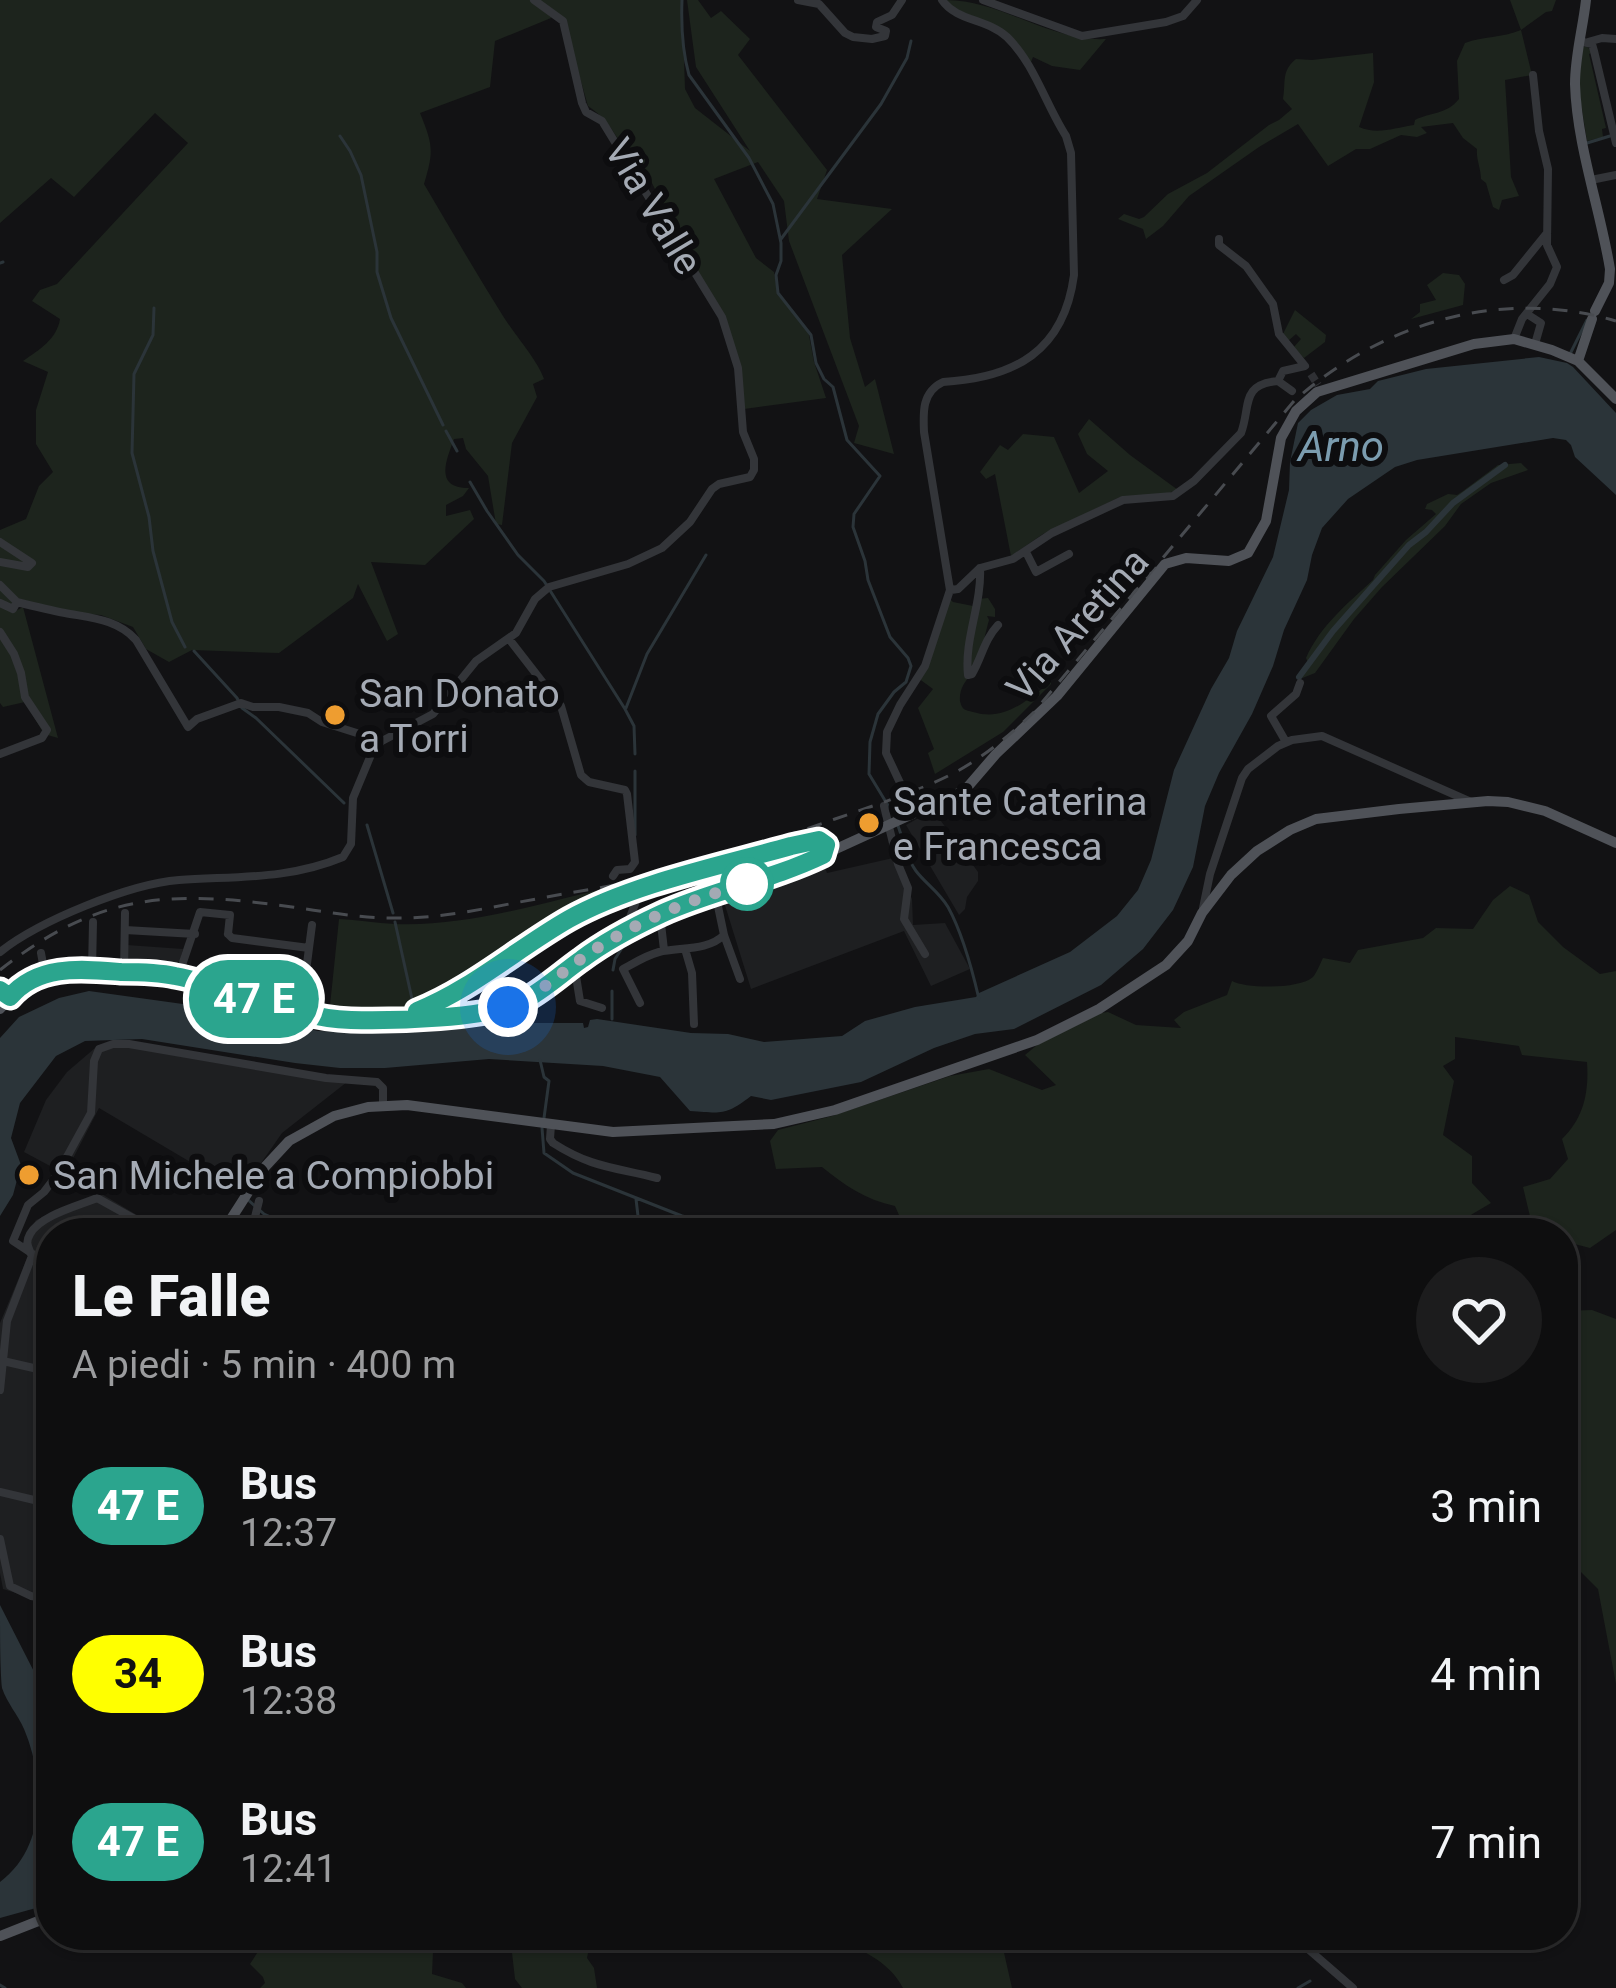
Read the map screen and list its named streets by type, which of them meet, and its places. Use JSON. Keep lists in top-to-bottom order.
{
  "streets": {
    "main road": ["Via Aretina"],
    "street": ["Via Valle"]
  },
  "water": ["Arno"],
  "places": ["San Donato a Torri", "Sante Caterina e Francesca", "San Michele a Compiobbi"],
  "page": {
    "on_map": "47 E",
    "heading": ["Le Falle", "A piedi · 5 min · 400 m"],
    "list": [
      {
        "mark": "47 E",
        "name": "Bus",
        "note": "12:37",
        "value": "3 min"
      },
      {
        "mark": "34",
        "name": "Bus",
        "note": "12:38",
        "value": "4 min"
      },
      {
        "mark": "47 E",
        "name": "Bus",
        "note": "12:41",
        "value": "7 min"
      }
    ]
  }
}
